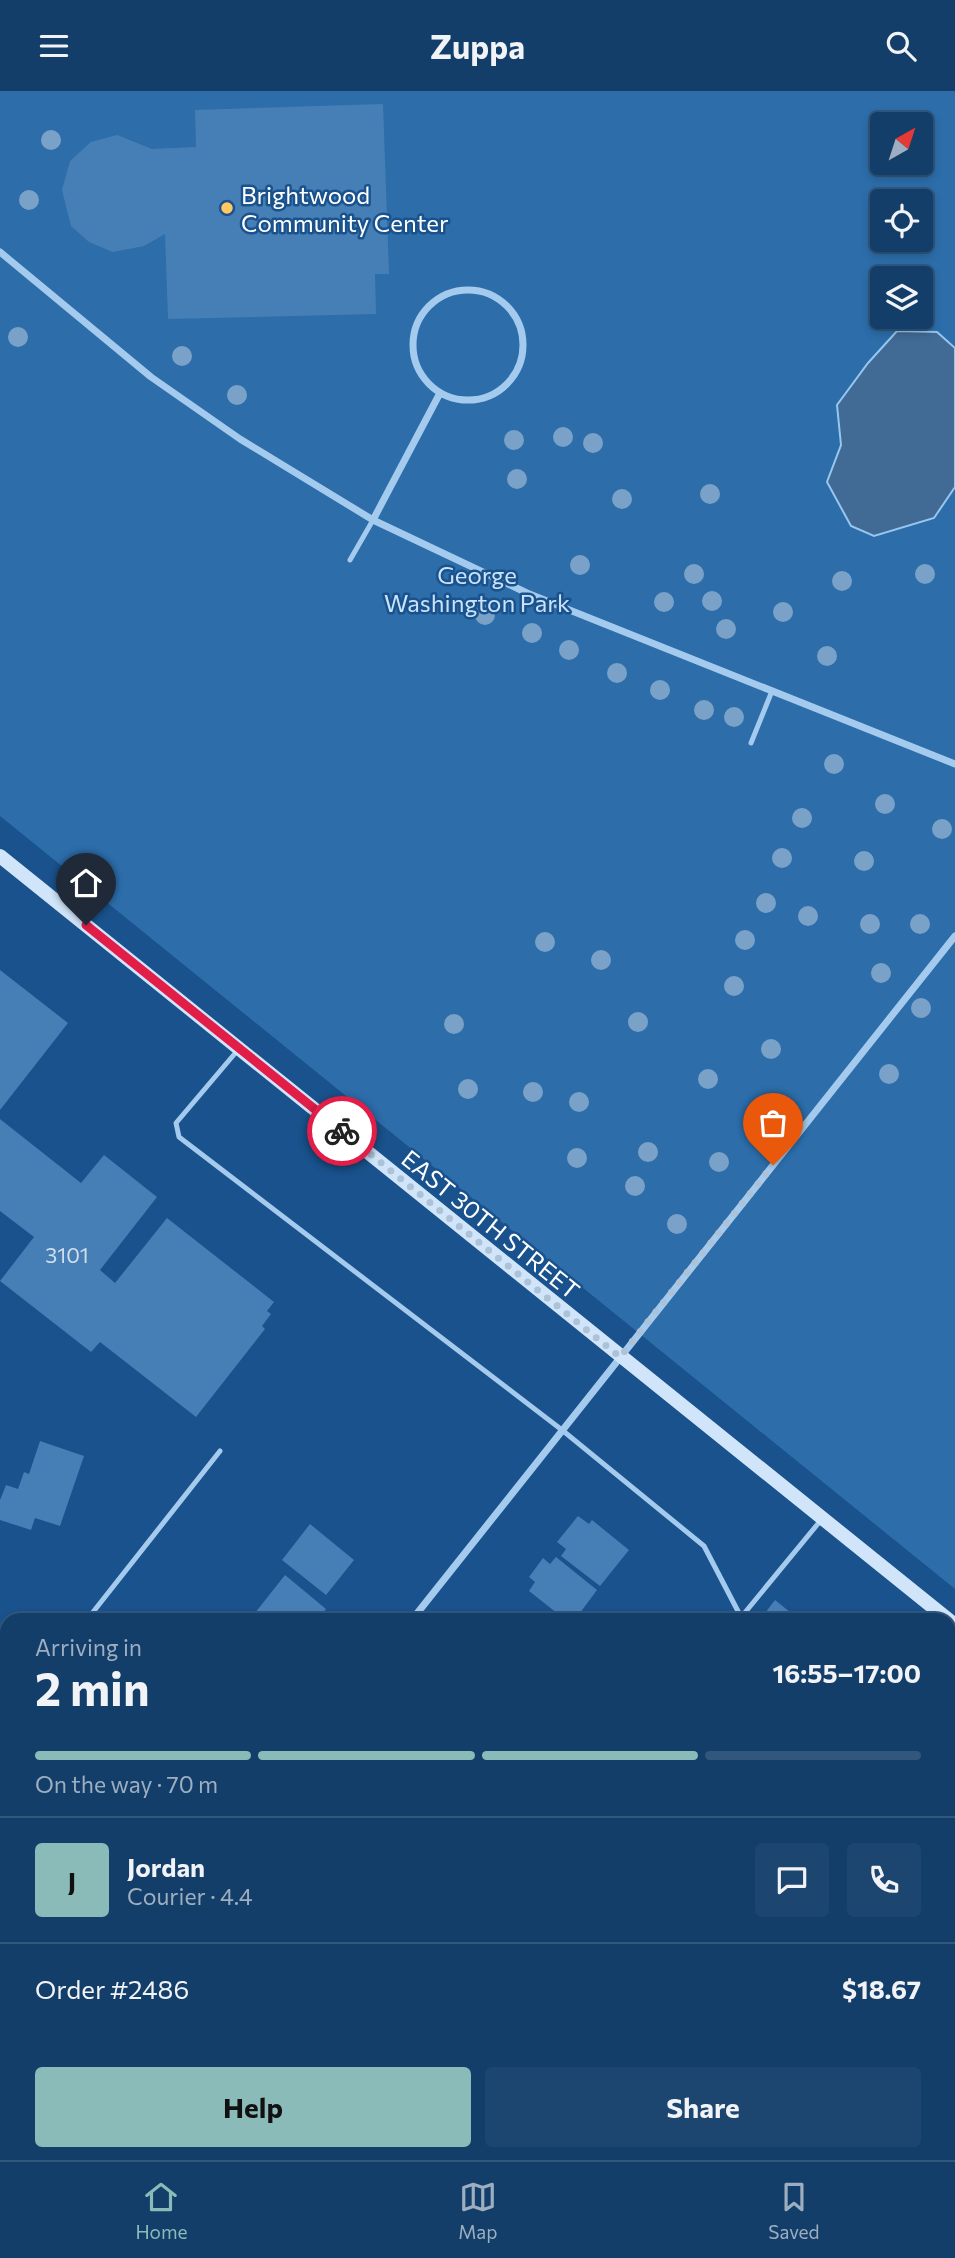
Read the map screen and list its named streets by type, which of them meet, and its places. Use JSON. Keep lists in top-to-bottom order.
{
  "streets": {
    "main road": ["EAST 30TH STREET"]
  },
  "parks": ["George Washington Park"],
  "places": ["Brightwood Community Center"],
  "house_numbers": ["3101"],
  "north": "top right",
  "page": {
    "header": "Zuppa",
    "heading": ["2 min", "Arriving in", "16:55–17:00"],
    "panel": [
      "Jordan",
      "Courier · 4.4",
      "Order #2486",
      "$18.67"
    ],
    "bar": "On the way · 70 m",
    "round": "J",
    "buttons": ["Help", "Share"],
    "tabs": ["Home", "Map", "Saved"]
  }
}
